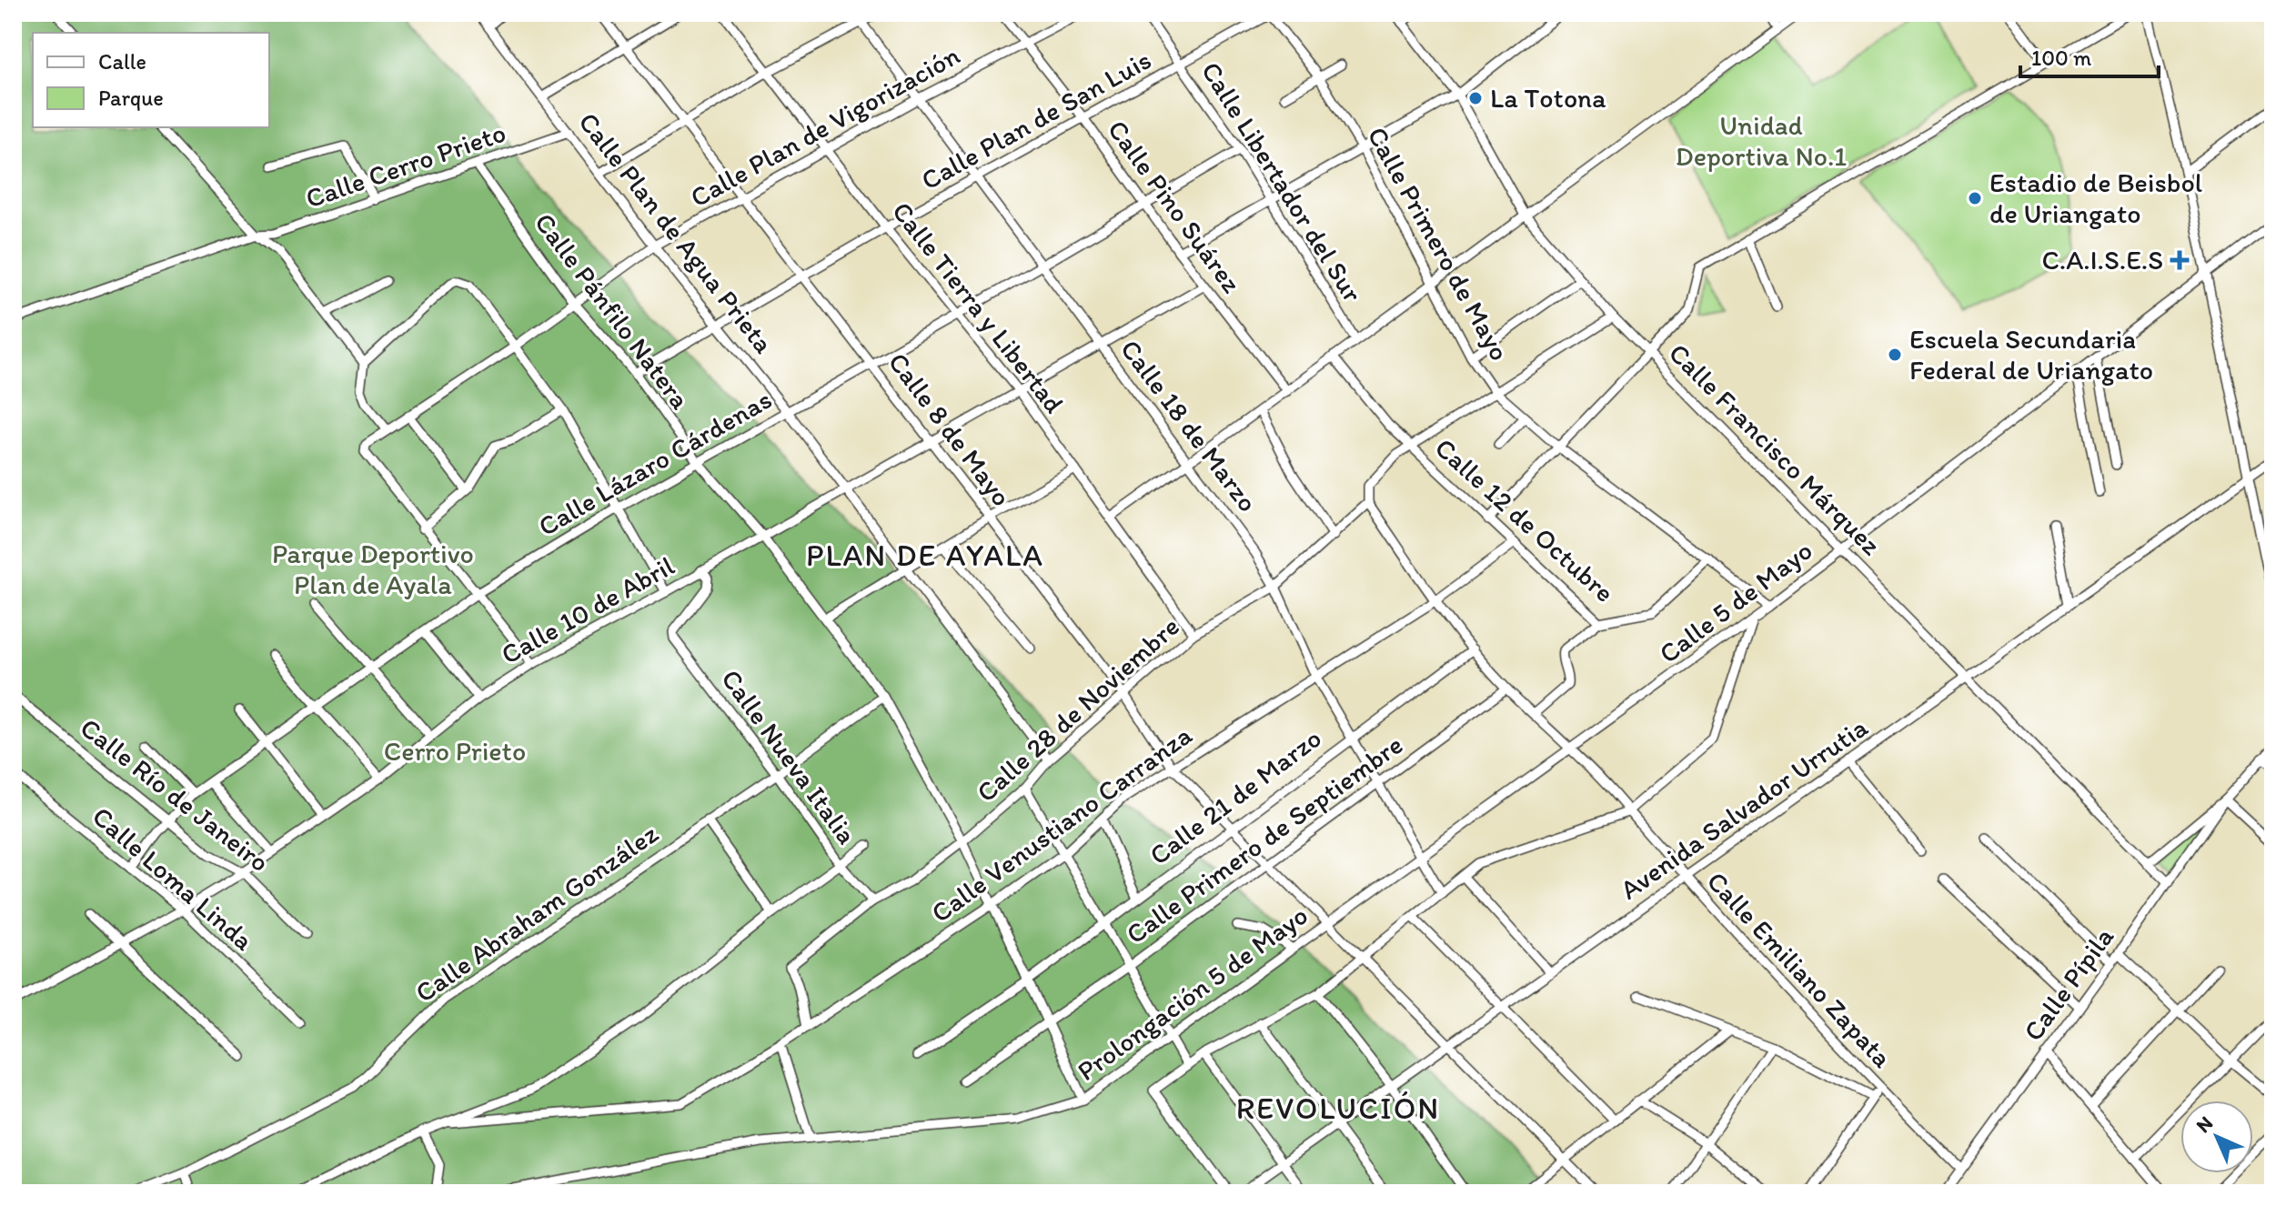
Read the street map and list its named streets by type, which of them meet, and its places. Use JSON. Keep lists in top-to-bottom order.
{
  "streets": {
    "street": [
      "Calle Plan de San Luis",
      "Calle Plan de Vigorización",
      "Calle Cerro Prieto",
      "Calle Libertador del Sur",
      "Calle Pino Suárez",
      "Calle Plan de Agua Prieta",
      "Calle Primero de Mayo",
      "Calle Tierra y Libertad",
      "Calle Pánfilo Natera",
      "Calle 18 de Marzo",
      "Calle 8 de Mayo",
      "Calle Francisco Márquez",
      "Calle Lázaro Cárdenas",
      "Calle 12 de Octubre",
      "Calle 5 de Mayo",
      "Calle 10 de Abril",
      "Calle 28 de Noviembre",
      "Calle Nueva Italia",
      "Calle Río de Janeiro",
      "Calle 21 de Marzo",
      "Avenida Salvador Urrutia",
      "Calle Venustiano Carranza",
      "Calle Primero de Septiembre",
      "Calle Loma Linda",
      "Calle Abraham González",
      "Calle Emiliano Zapata",
      "Calle Pípila",
      "Prolongación 5 de Mayo"
    ]
  },
  "crossings": [
    ["Calle Plan de San Luis", "Calle Libertador del Sur"],
    ["Calle Plan de San Luis", "Calle Pino Suárez"],
    ["Calle Plan de San Luis", "Calle Plan de Agua Prieta"],
    ["Calle Plan de San Luis", "Calle Primero de Mayo"],
    ["Calle Plan de San Luis", "Calle Tierra y Libertad"],
    ["Calle Plan de San Luis", "Calle Pánfilo Natera"],
    ["Calle Plan de San Luis", "Calle 18 de Marzo"],
    ["Calle Plan de San Luis", "Calle 8 de Mayo"],
    ["Calle Plan de Vigorización", "Calle Pino Suárez"],
    ["Calle Plan de Vigorización", "Calle Plan de Agua Prieta"],
    ["Calle Plan de Vigorización", "Calle Tierra y Libertad"],
    ["Calle Plan de Vigorización", "Calle Pánfilo Natera"],
    ["Calle Plan de Vigorización", "Calle 18 de Marzo"],
    ["Calle Plan de Vigorización", "Calle 8 de Mayo"],
    ["Calle Cerro Prieto", "Calle Plan de Agua Prieta"],
    ["Calle Cerro Prieto", "Calle Pánfilo Natera"],
    ["Calle Libertador del Sur", "Calle Lázaro Cárdenas"],
    ["Calle Pino Suárez", "Calle Lázaro Cárdenas"],
    ["Calle Pino Suárez", "Calle 10 de Abril"],
    ["Calle Plan de Agua Prieta", "Calle Lázaro Cárdenas"],
    ["Calle Plan de Agua Prieta", "Calle 10 de Abril"],
    ["Calle Plan de Agua Prieta", "Calle 28 de Noviembre"],
    ["Calle Primero de Mayo", "Calle 12 de Octubre"],
    ["Calle Primero de Mayo", "Calle 5 de Mayo"],
    ["Calle Primero de Mayo", "Calle 28 de Noviembre"],
    ["Calle Tierra y Libertad", "Calle Lázaro Cárdenas"],
    ["Calle Tierra y Libertad", "Calle 10 de Abril"],
    ["Calle Tierra y Libertad", "Calle 28 de Noviembre"],
    ["Calle Pánfilo Natera", "Calle Lázaro Cárdenas"],
    ["Calle Pánfilo Natera", "Calle 10 de Abril"],
    ["Calle Pánfilo Natera", "Calle 28 de Noviembre"],
    ["Calle Pánfilo Natera", "Calle 21 de Marzo"],
    ["Calle Pánfilo Natera", "Calle Venustiano Carranza"],
    ["Calle Pánfilo Natera", "Calle Primero de Septiembre"],
    ["Calle Pánfilo Natera", "Calle Abraham González"],
    ["Calle Pánfilo Natera", "Prolongación 5 de Mayo"],
    ["Calle 18 de Marzo", "Calle Lázaro Cárdenas"],
    ["Calle 18 de Marzo", "Calle 10 de Abril"],
    ["Calle 18 de Marzo", "Calle 28 de Noviembre"],
    ["Calle 18 de Marzo", "Calle 21 de Marzo"],
    ["Calle 18 de Marzo", "Calle Venustiano Carranza"],
    ["Calle 18 de Marzo", "Calle Primero de Septiembre"],
    ["Calle 18 de Marzo", "Prolongación 5 de Mayo"],
    ["Calle 8 de Mayo", "Calle Lázaro Cárdenas"],
    ["Calle 8 de Mayo", "Calle 10 de Abril"],
    ["Calle 8 de Mayo", "Calle 28 de Noviembre"],
    ["Calle 8 de Mayo", "Calle 21 de Marzo"],
    ["Calle 8 de Mayo", "Avenida Salvador Urrutia"],
    ["Calle 8 de Mayo", "Calle Venustiano Carranza"],
    ["Calle 8 de Mayo", "Calle Primero de Septiembre"],
    ["Calle 8 de Mayo", "Prolongación 5 de Mayo"],
    ["Calle Francisco Márquez", "Calle 5 de Mayo"],
    ["Calle Francisco Márquez", "Calle 28 de Noviembre"],
    ["Calle Francisco Márquez", "Avenida Salvador Urrutia"],
    ["Calle Francisco Márquez", "Calle Pípila"],
    ["Calle Lázaro Cárdenas", "Calle Río de Janeiro"],
    ["Calle Lázaro Cárdenas", "Calle Loma Linda"],
    ["Calle 12 de Octubre", "Calle 28 de Noviembre"],
    ["Calle 12 de Octubre", "Calle Venustiano Carranza"],
    ["Calle 5 de Mayo", "Calle Emiliano Zapata"],
    ["Calle 5 de Mayo", "Prolongación 5 de Mayo"],
    ["Calle 10 de Abril", "Calle Nueva Italia"],
    ["Calle 10 de Abril", "Calle Río de Janeiro"],
    ["Calle 10 de Abril", "Calle Loma Linda"],
    ["Calle 28 de Noviembre", "Calle Nueva Italia"],
    ["Calle 28 de Noviembre", "Calle Venustiano Carranza"],
    ["Calle 28 de Noviembre", "Calle Emiliano Zapata"],
    ["Calle Nueva Italia", "Calle Abraham González"],
    ["Calle 21 de Marzo", "Calle Emiliano Zapata"],
    ["Avenida Salvador Urrutia", "Calle Emiliano Zapata"],
    ["Calle Venustiano Carranza", "Calle Emiliano Zapata"],
    ["Calle Primero de Septiembre", "Calle Emiliano Zapata"],
    ["Calle Emiliano Zapata", "Calle Pípila"],
    ["Calle Emiliano Zapata", "Prolongación 5 de Mayo"]
  ],
  "districts": ["PLAN DE AYALA", "REVOLUCIÓN"],
  "parks": ["Unidad Deportiva No.1", "Parque Deportivo Plan de Ayala", "Cerro Prieto"],
  "places": {
    "other": ["La Totona", "Estadio de Beisbol de Uriangato", "Escuela Secundaria Federal de Uriangato"],
    "health": ["C.A.I.S.E.S"]
  },
  "legend": ["Calle", "Parque"],
  "scale_bar": "100 m",
  "north": "top left"
}
